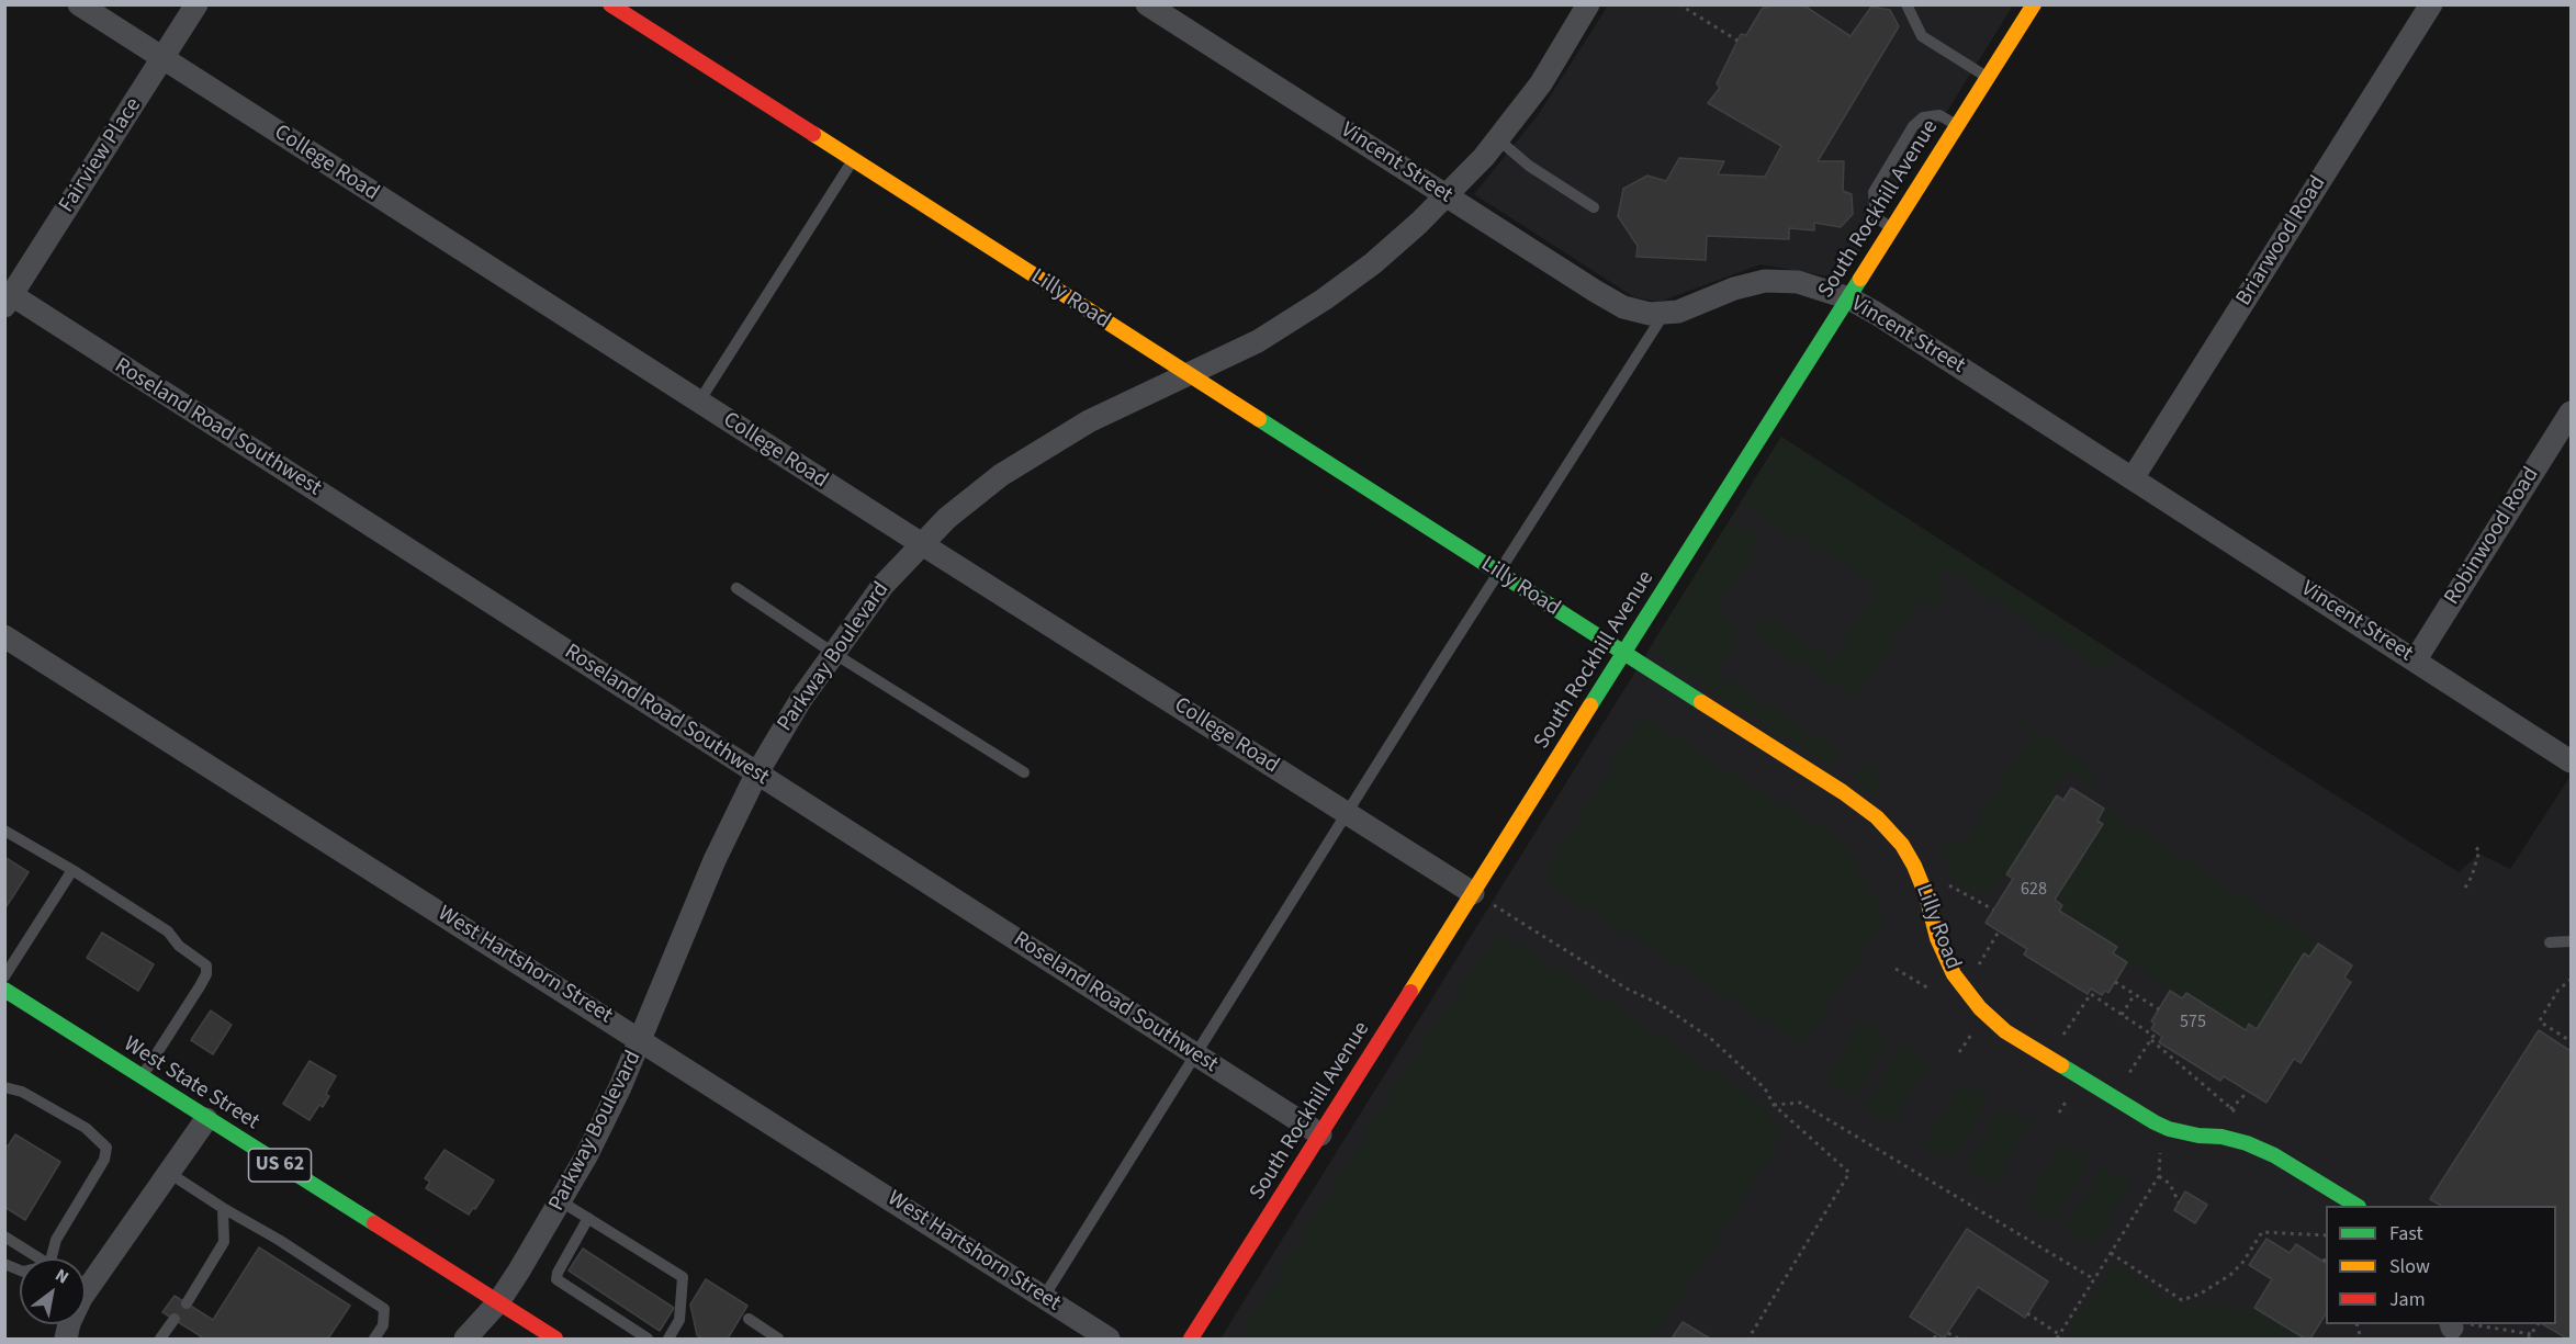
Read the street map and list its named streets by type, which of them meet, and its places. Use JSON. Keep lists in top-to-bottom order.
{
  "streets": {
    "main road": [
      "South Rockhill Avenue",
      "Lilly Road",
      "West State Street",
      "US 62"
    ],
    "street": [
      "Fairview Place",
      "College Road",
      "Vincent Street",
      "Briarwood Road",
      "Roseland Road Southwest",
      "Robinwood Road",
      "Parkway Boulevard",
      "West Hartshorn Street"
    ]
  },
  "crossings": [
    ["Fairview Place", "College Road"],
    ["Fairview Place", "Roseland Road Southwest"],
    ["College Road", "South Rockhill Avenue"],
    ["College Road", "Parkway Boulevard"],
    ["Vincent Street", "South Rockhill Avenue"],
    ["Vincent Street", "Briarwood Road"],
    ["Vincent Street", "Robinwood Road"],
    ["Vincent Street", "Parkway Boulevard"],
    ["South Rockhill Avenue", "Lilly Road"],
    ["South Rockhill Avenue", "Roseland Road Southwest"],
    ["Lilly Road", "Parkway Boulevard"],
    ["Roseland Road Southwest", "Parkway Boulevard"],
    ["Parkway Boulevard", "West Hartshorn Street"],
    ["Parkway Boulevard", "West State Street"]
  ],
  "house_numbers": ["628", "575"],
  "legend": ["Fast", "Slow", "Jam"],
  "north": "top right"
}
